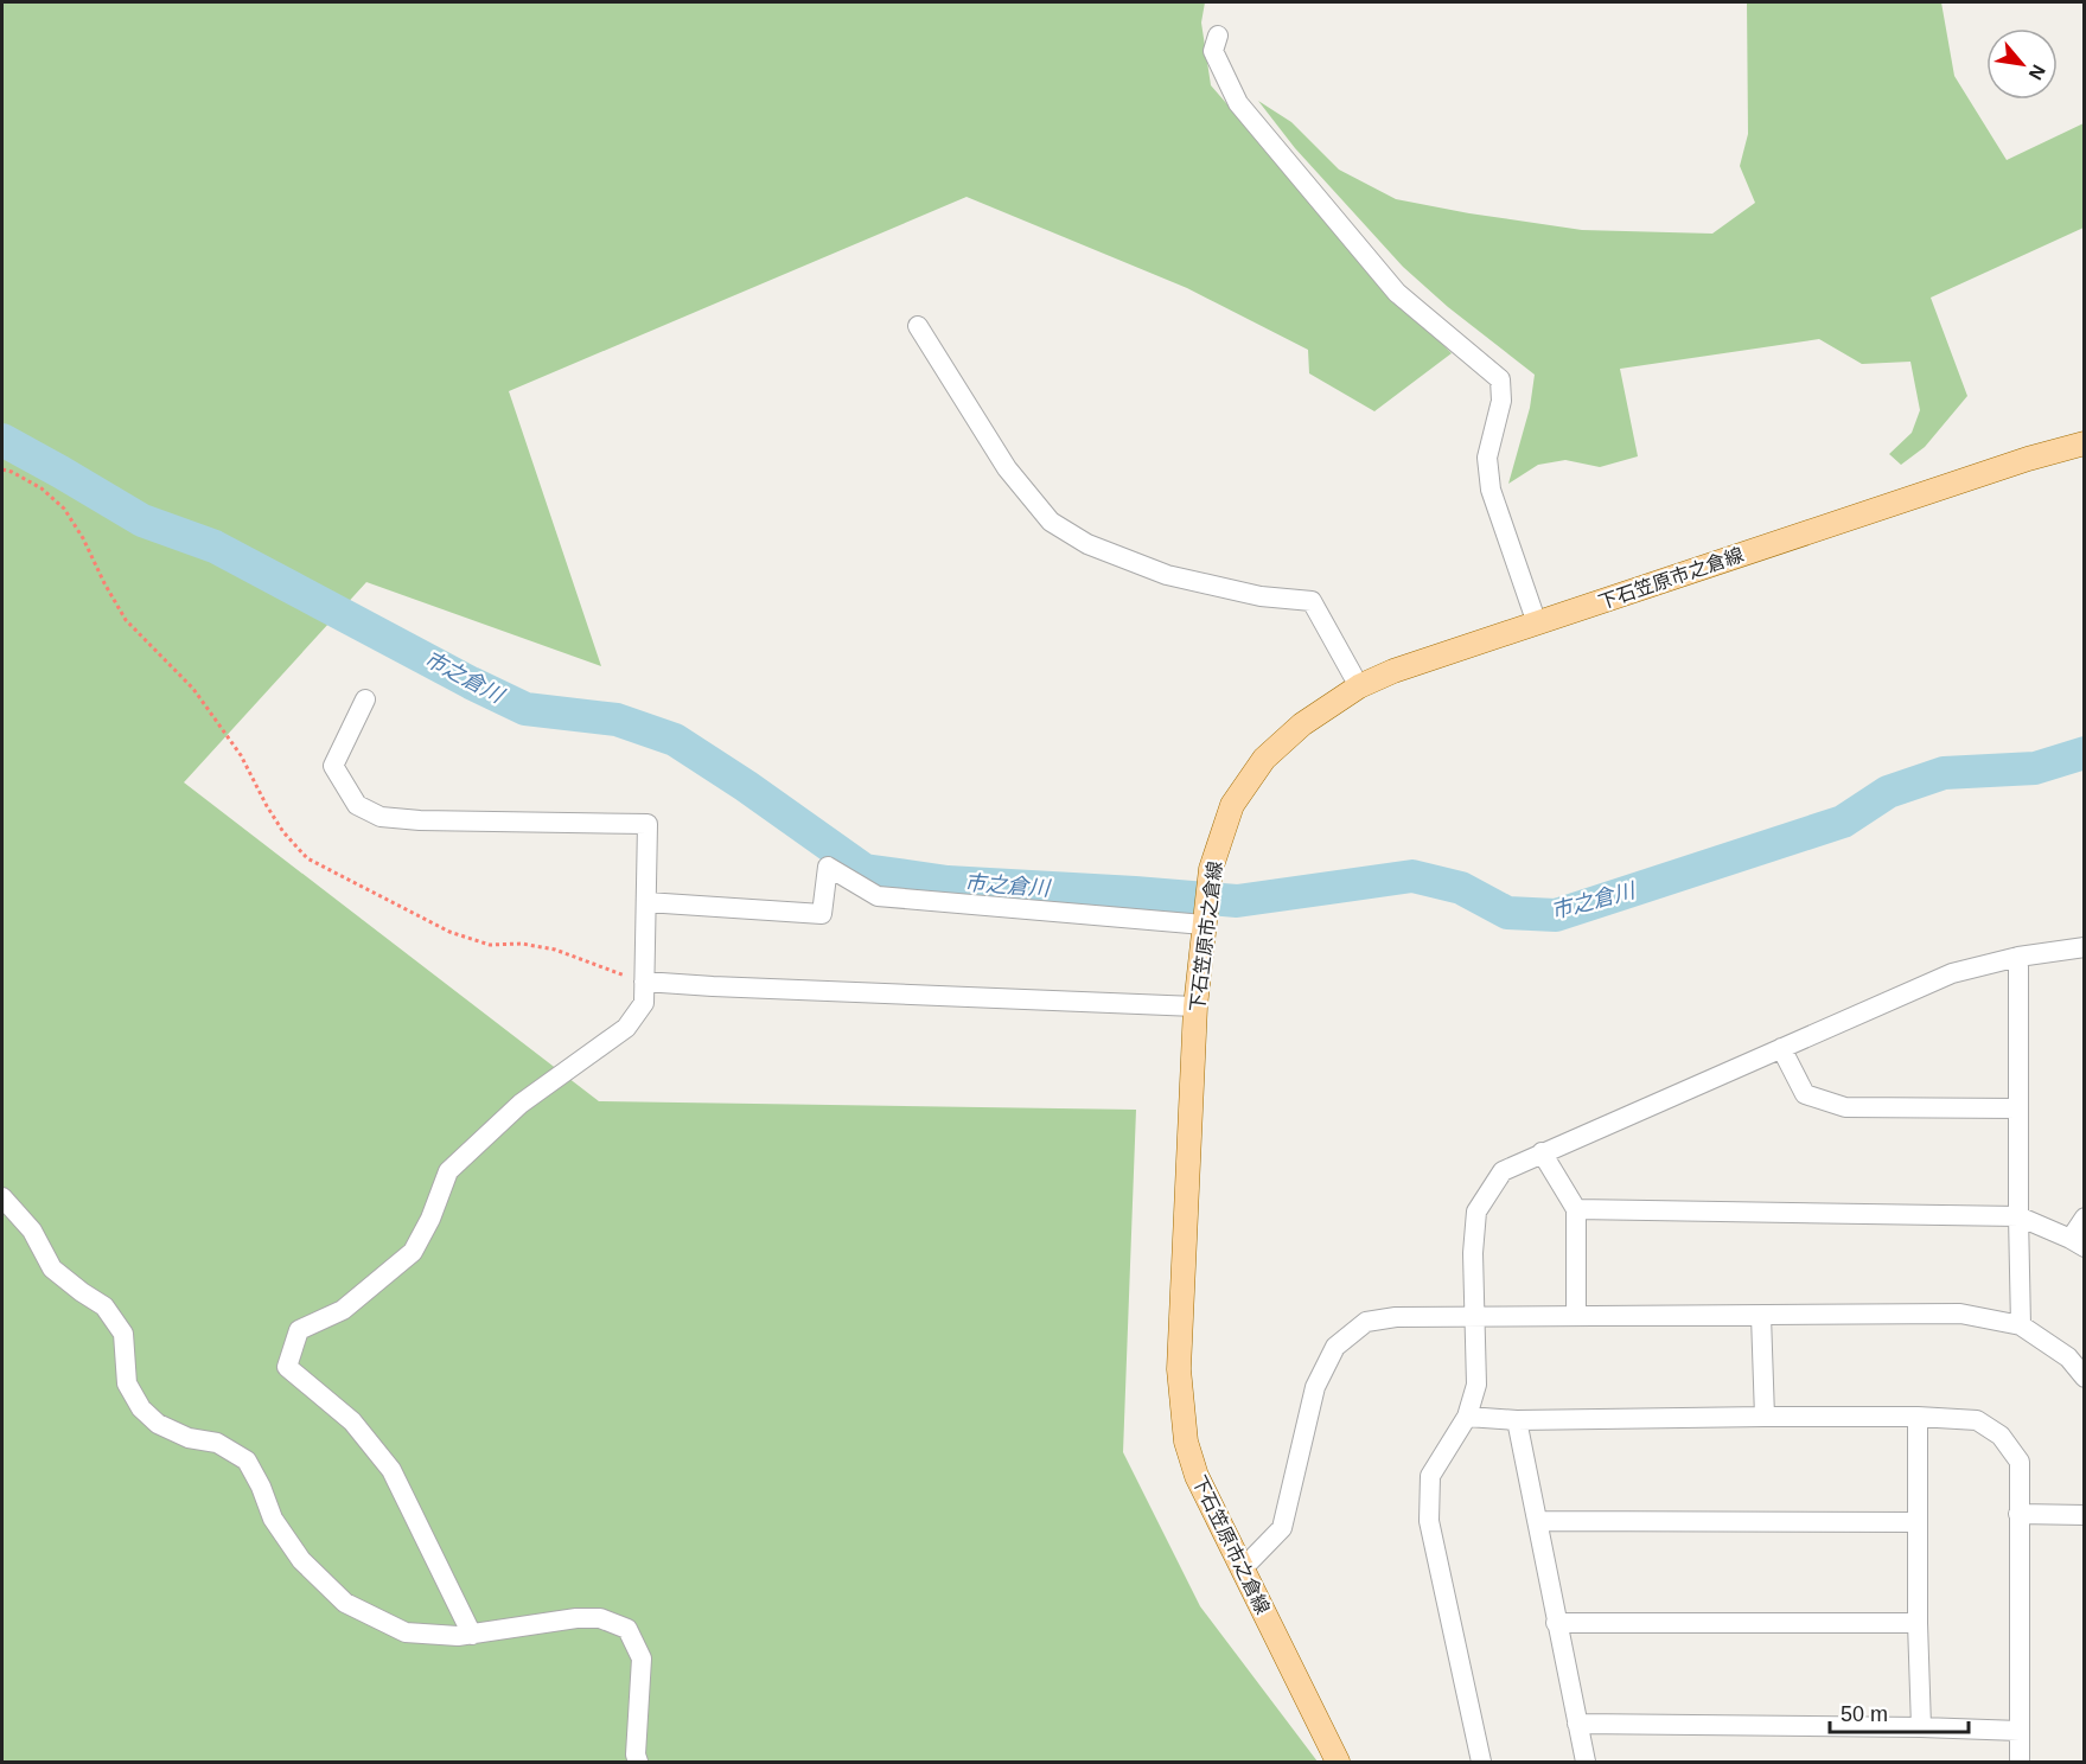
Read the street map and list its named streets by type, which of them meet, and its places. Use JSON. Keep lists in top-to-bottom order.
{
  "streets": {
    "main road": ["下石笠原市之倉線"]
  },
  "water": ["市之倉川"],
  "scale_bar": "50 m",
  "north": "bottom right"
}
